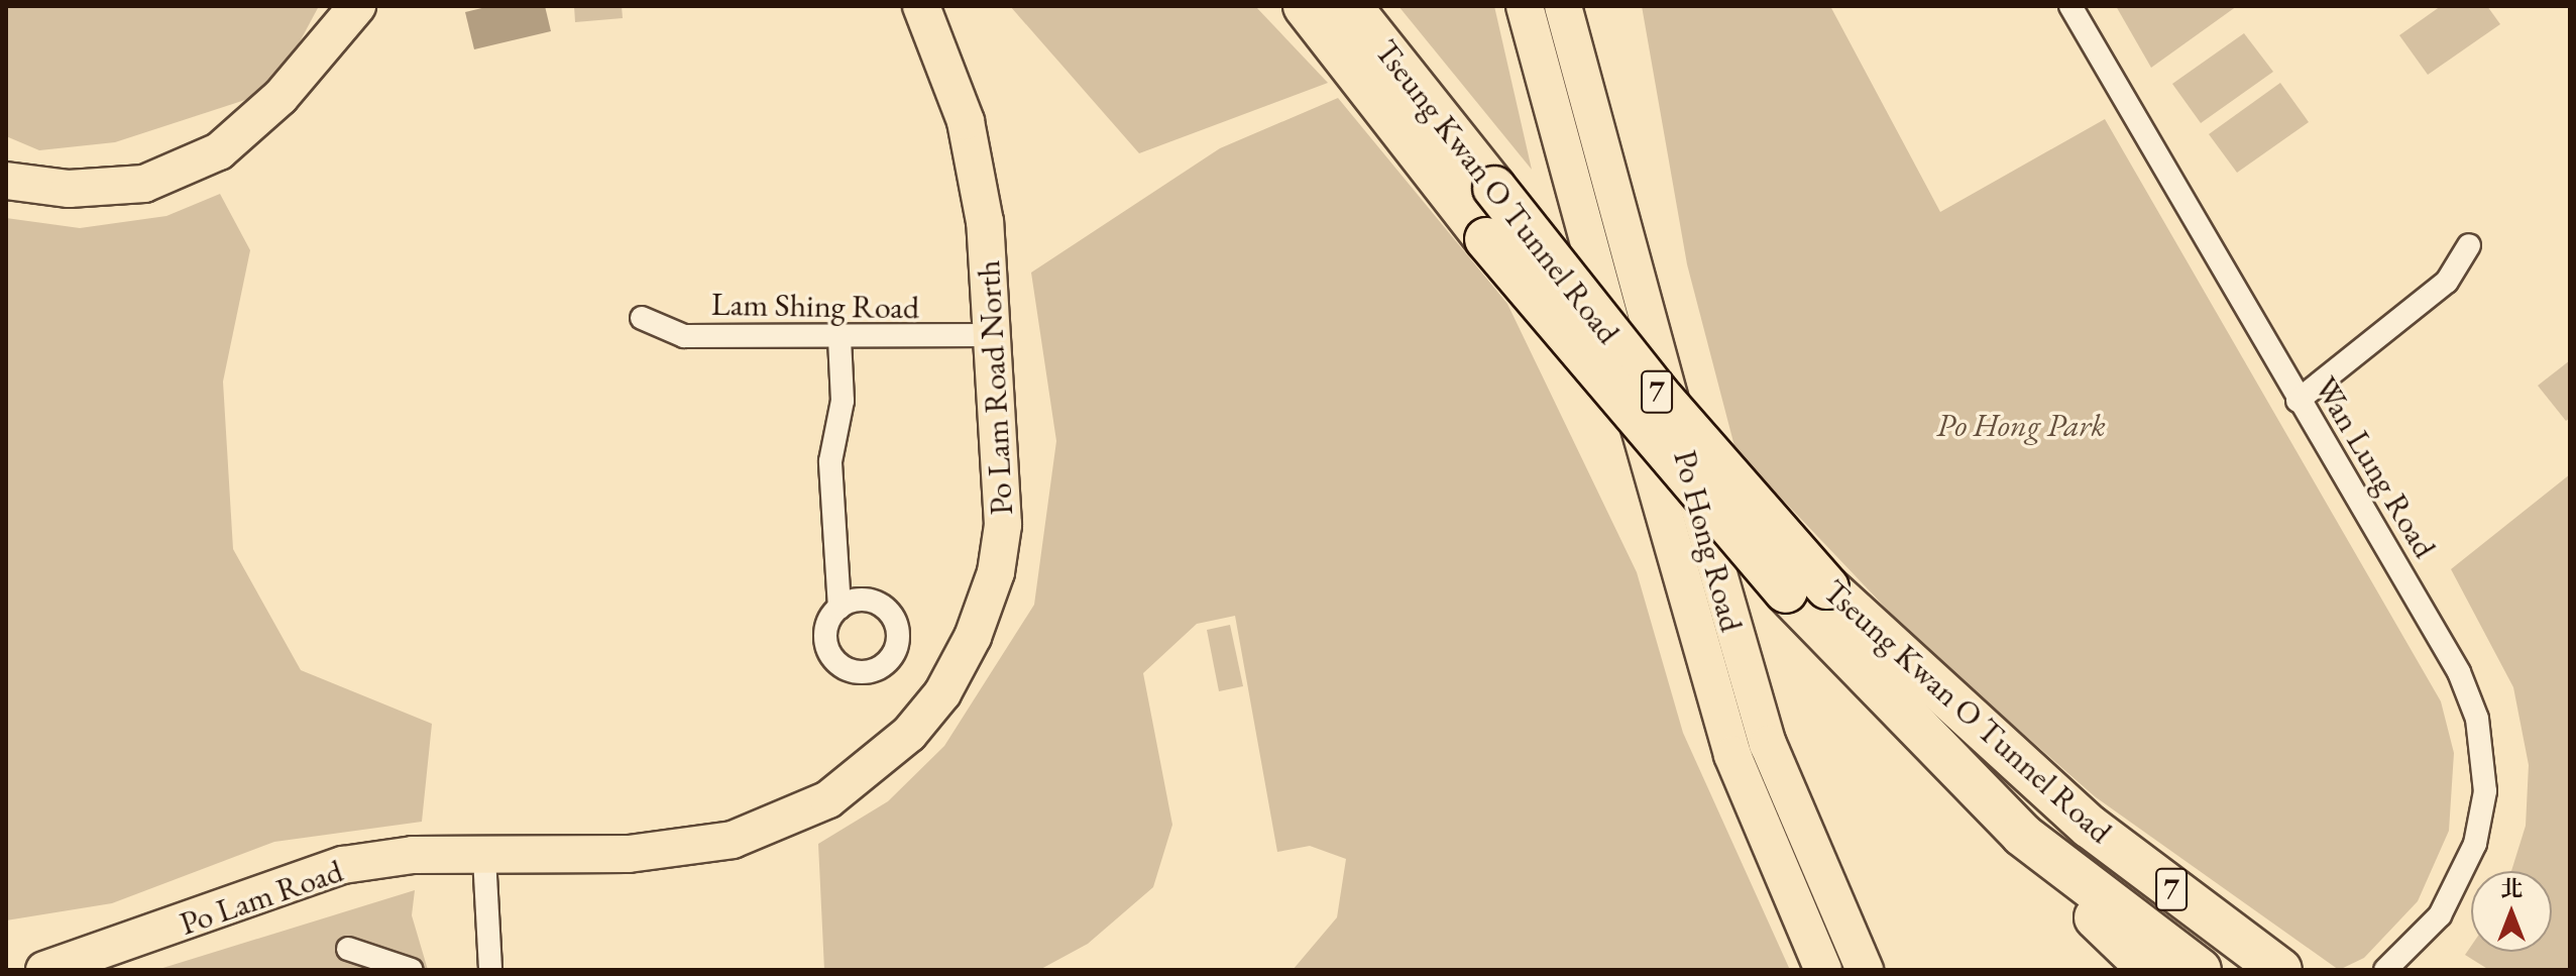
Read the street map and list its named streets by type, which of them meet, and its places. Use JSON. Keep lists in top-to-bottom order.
{
  "streets": {
    "highway": ["Tseung Kwan O Tunnel Road", "7"],
    "main road": ["Po Lam Road North", "Po Hong Road", "Po Lam Road"],
    "street": ["Lam Shing Road", "Wan Lung Road"]
  },
  "crossings": [
    ["Lam Shing Road", "Po Lam Road North"],
    ["Po Lam Road North", "Po Lam Road"]
  ],
  "parks": ["Po Hong Park"],
  "north": "top"
}
